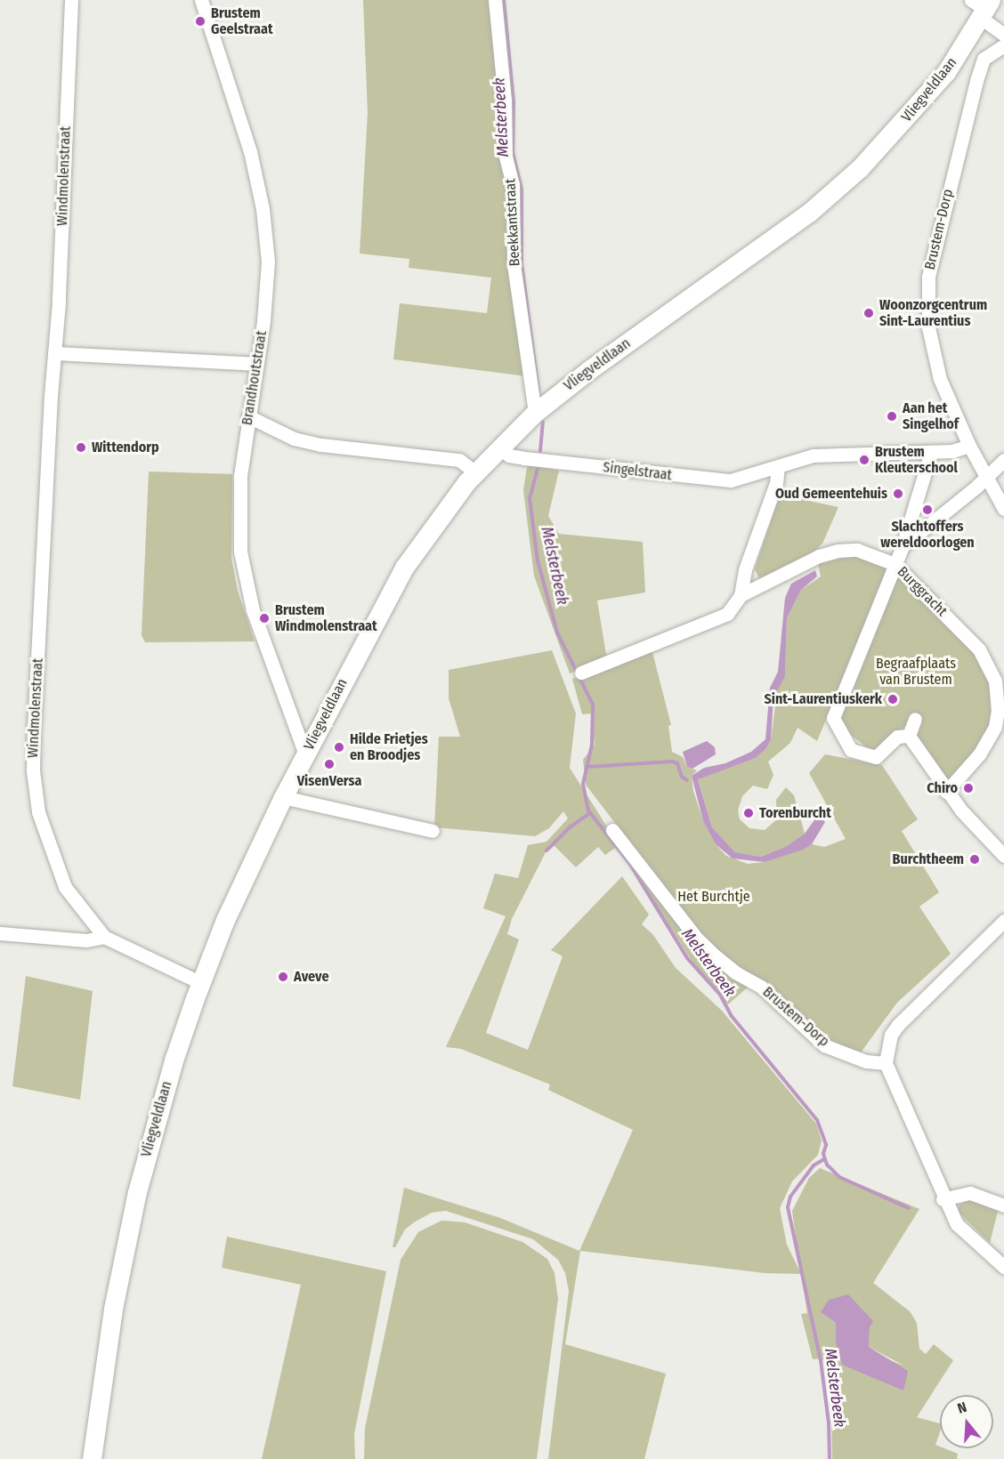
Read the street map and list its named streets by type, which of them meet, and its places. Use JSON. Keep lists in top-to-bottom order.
{
  "streets": {
    "main road": ["Vliegveldlaan"],
    "street": [
      "Windmolenstraat",
      "Beekkantstraat",
      "Brustem-Dorp",
      "Brandhoutstraat",
      "Singelstraat",
      "Burggracht"
    ]
  },
  "crossings": [
    ["Vliegveldlaan", "Windmolenstraat"],
    ["Vliegveldlaan", "Beekkantstraat"],
    ["Vliegveldlaan", "Brandhoutstraat"],
    ["Vliegveldlaan", "Singelstraat"],
    ["Brustem-Dorp", "Singelstraat"]
  ],
  "water": ["Melsterbeek"],
  "parks": ["Begraafplaats van Brustem", "Het Burchtje"],
  "places": [
    "Brustem Geelstraat",
    "Woonzorgcentrum Sint-Laurentius",
    "Aan het Singelhof",
    "Wittendorp",
    "Brustem Kleuterschool",
    "Oud Gemeentehuis",
    "Slachtoffers wereldoorlogen",
    "Brustem Windmolenstraat",
    "Sint-Laurentiuskerk",
    "Hilde Frietjes en Broodjes",
    "VisenVersa",
    "Chiro",
    "Torenburcht",
    "Burchtheem",
    "Aveve"
  ],
  "north": "top"
}
